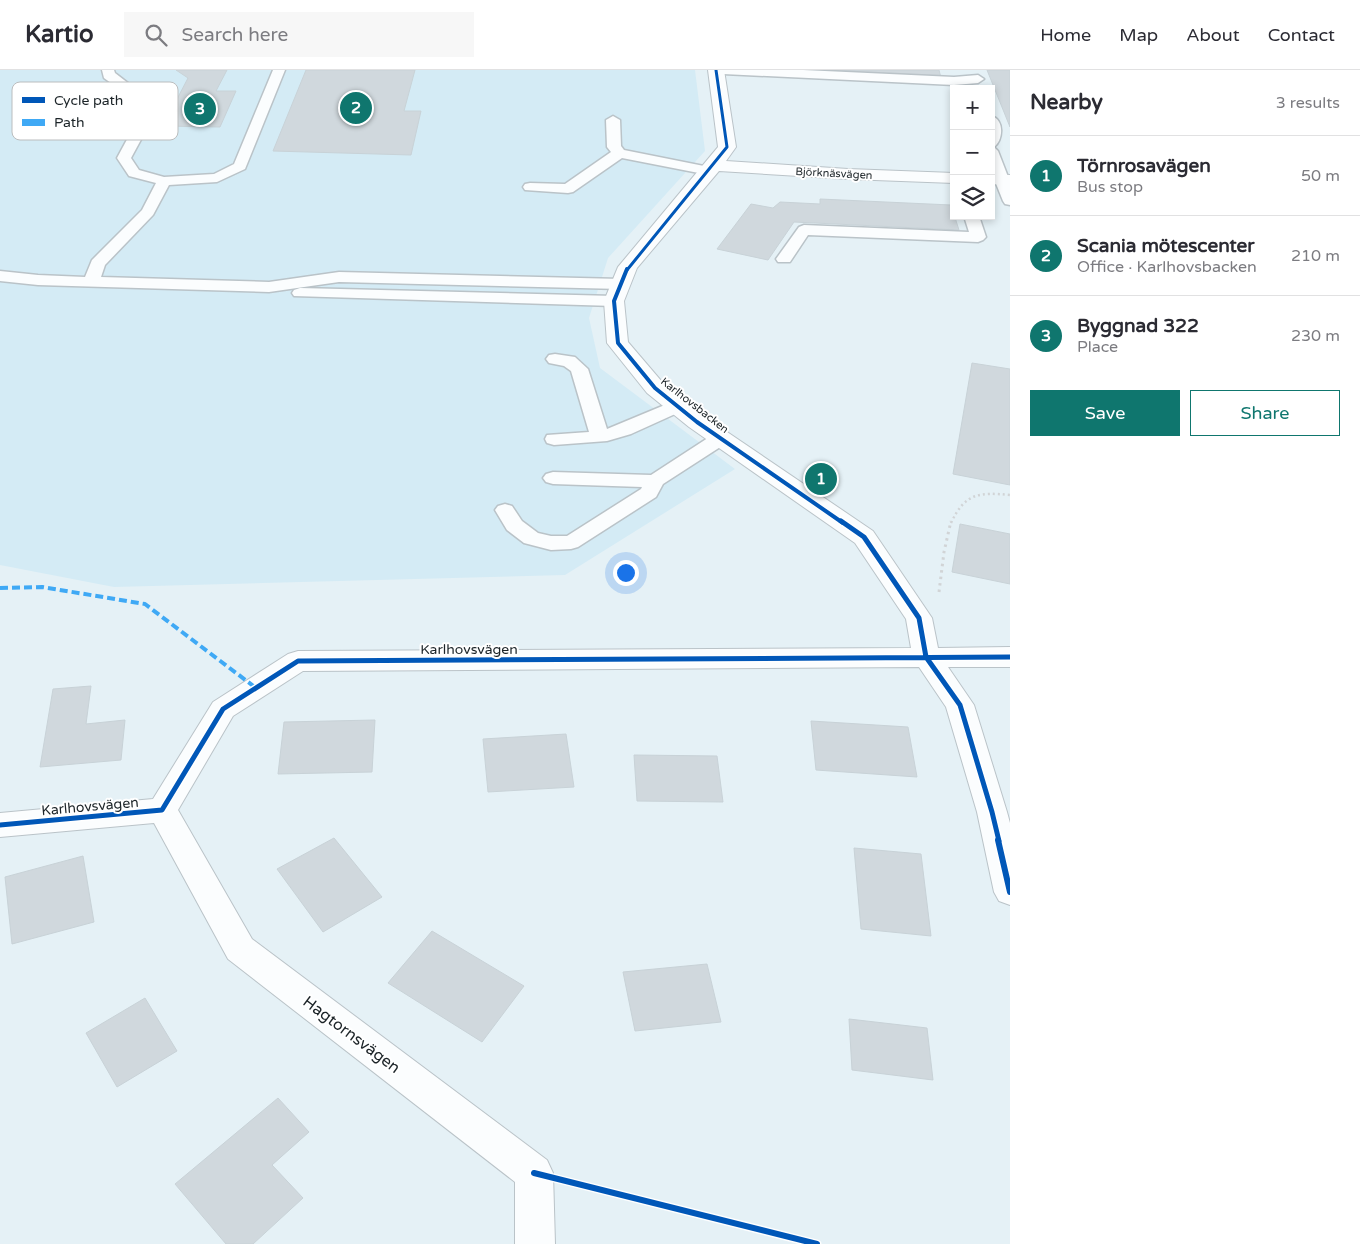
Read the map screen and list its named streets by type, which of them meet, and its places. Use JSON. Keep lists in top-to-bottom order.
{
  "streets": {
    "street": [
      "Björknäsvägen",
      "Karlhovsbacken",
      "Karlhovsvägen",
      "Hagtornsvägen"
    ]
  },
  "crossings": [
    ["Karlhovsbacken", "Karlhovsvägen"],
    ["Karlhovsvägen", "Hagtornsvägen"]
  ],
  "legend": ["Cycle path", "Path"],
  "page": {
    "header": "Kartio",
    "search": "Search here",
    "nav": [
      "Home",
      "Map",
      "About",
      "Contact"
    ],
    "heading": ["Nearby", "3 results"],
    "map_buttons": ["+", "−"],
    "pins": ["2", "3", "1"],
    "list": [
      {
        "mark": "1",
        "name": "Törnrosavägen",
        "note": "Bus stop",
        "value": "50 m"
      },
      {
        "mark": "2",
        "name": "Scania mötescenter",
        "note": "Office · Karlhovsbacken",
        "value": "210 m"
      },
      {
        "mark": "3",
        "name": "Byggnad 322",
        "note": "Place",
        "value": "230 m"
      }
    ],
    "buttons": ["Save", "Share"]
  }
}
